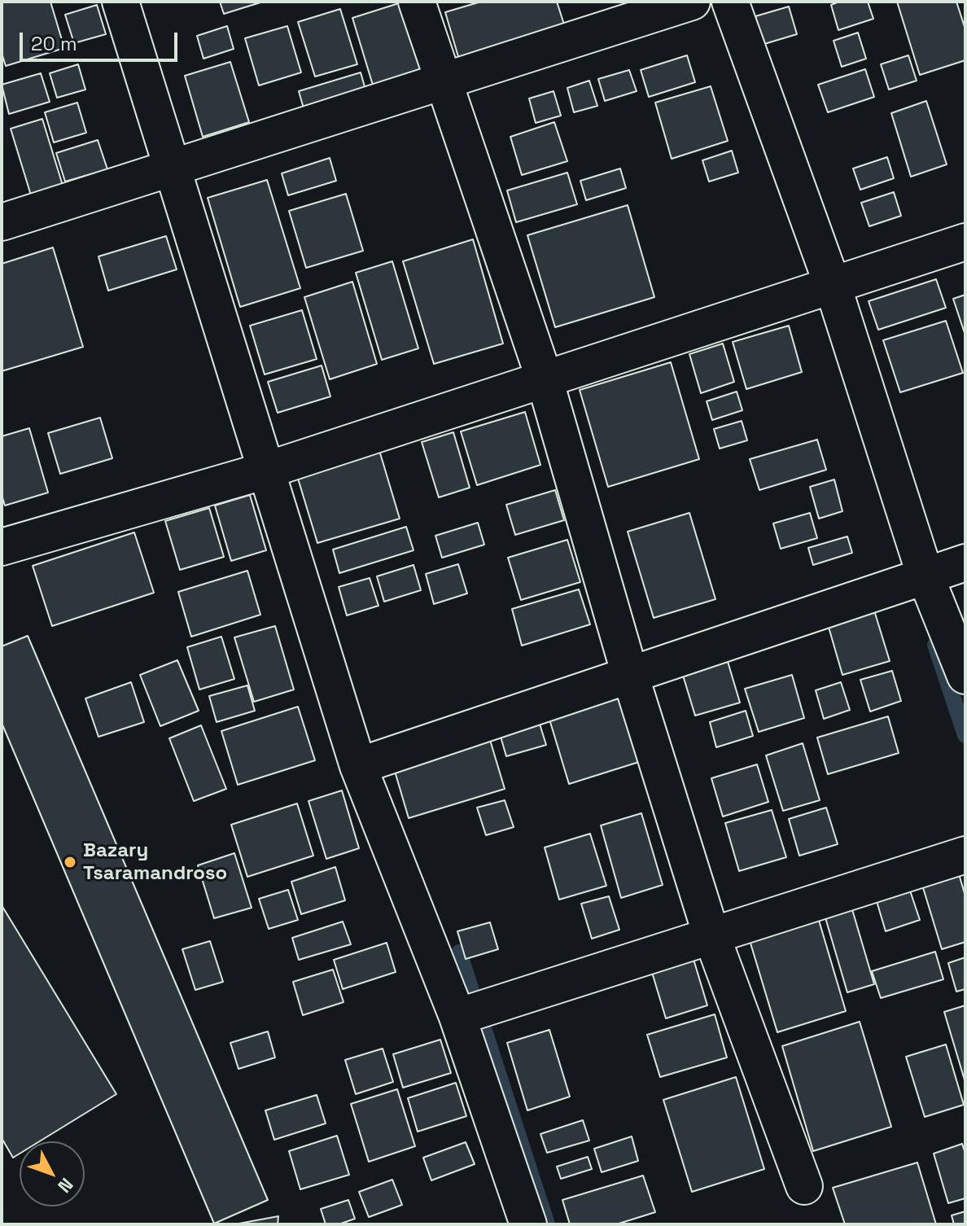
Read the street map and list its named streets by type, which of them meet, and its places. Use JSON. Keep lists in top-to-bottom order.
{
  "places": ["Bazary Tsaramandroso"],
  "scale_bar": "20 m",
  "north": "bottom right"
}
